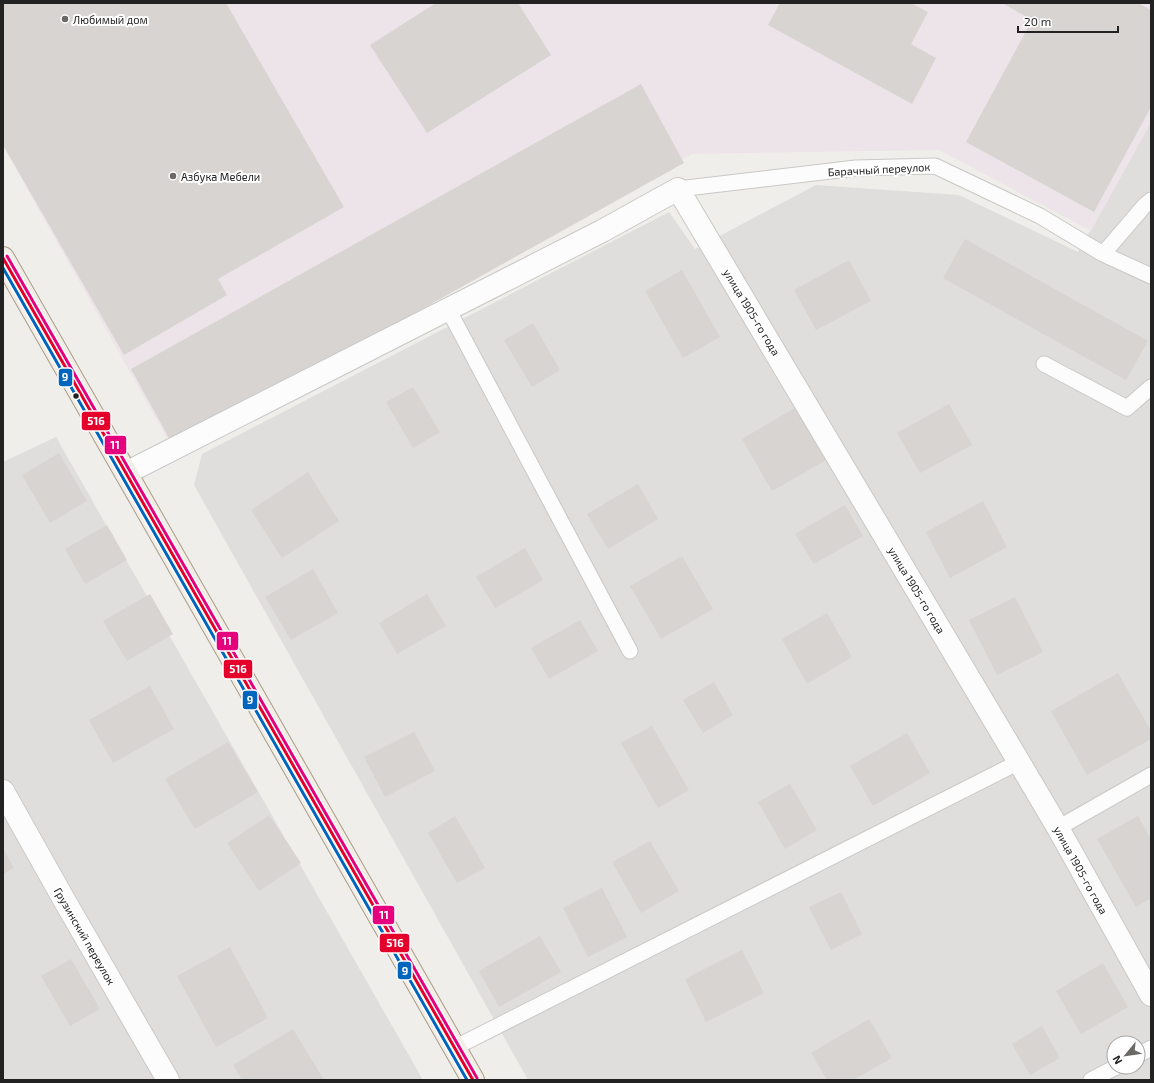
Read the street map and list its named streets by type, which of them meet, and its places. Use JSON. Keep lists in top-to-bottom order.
{
  "streets": {
    "street": ["улица 1905-го года", "Грузинский переулок"],
    "lane": ["Барачный переулок"]
  },
  "crossings": [
    ["Барачный переулок", "улица 1905-го года"]
  ],
  "places": ["Любимый дом", "Азбука Мебели"],
  "lines": ["transit line 11", "transit line 516", "transit line 9"],
  "scale_bar": "20 m",
  "north": "bottom left"
}
